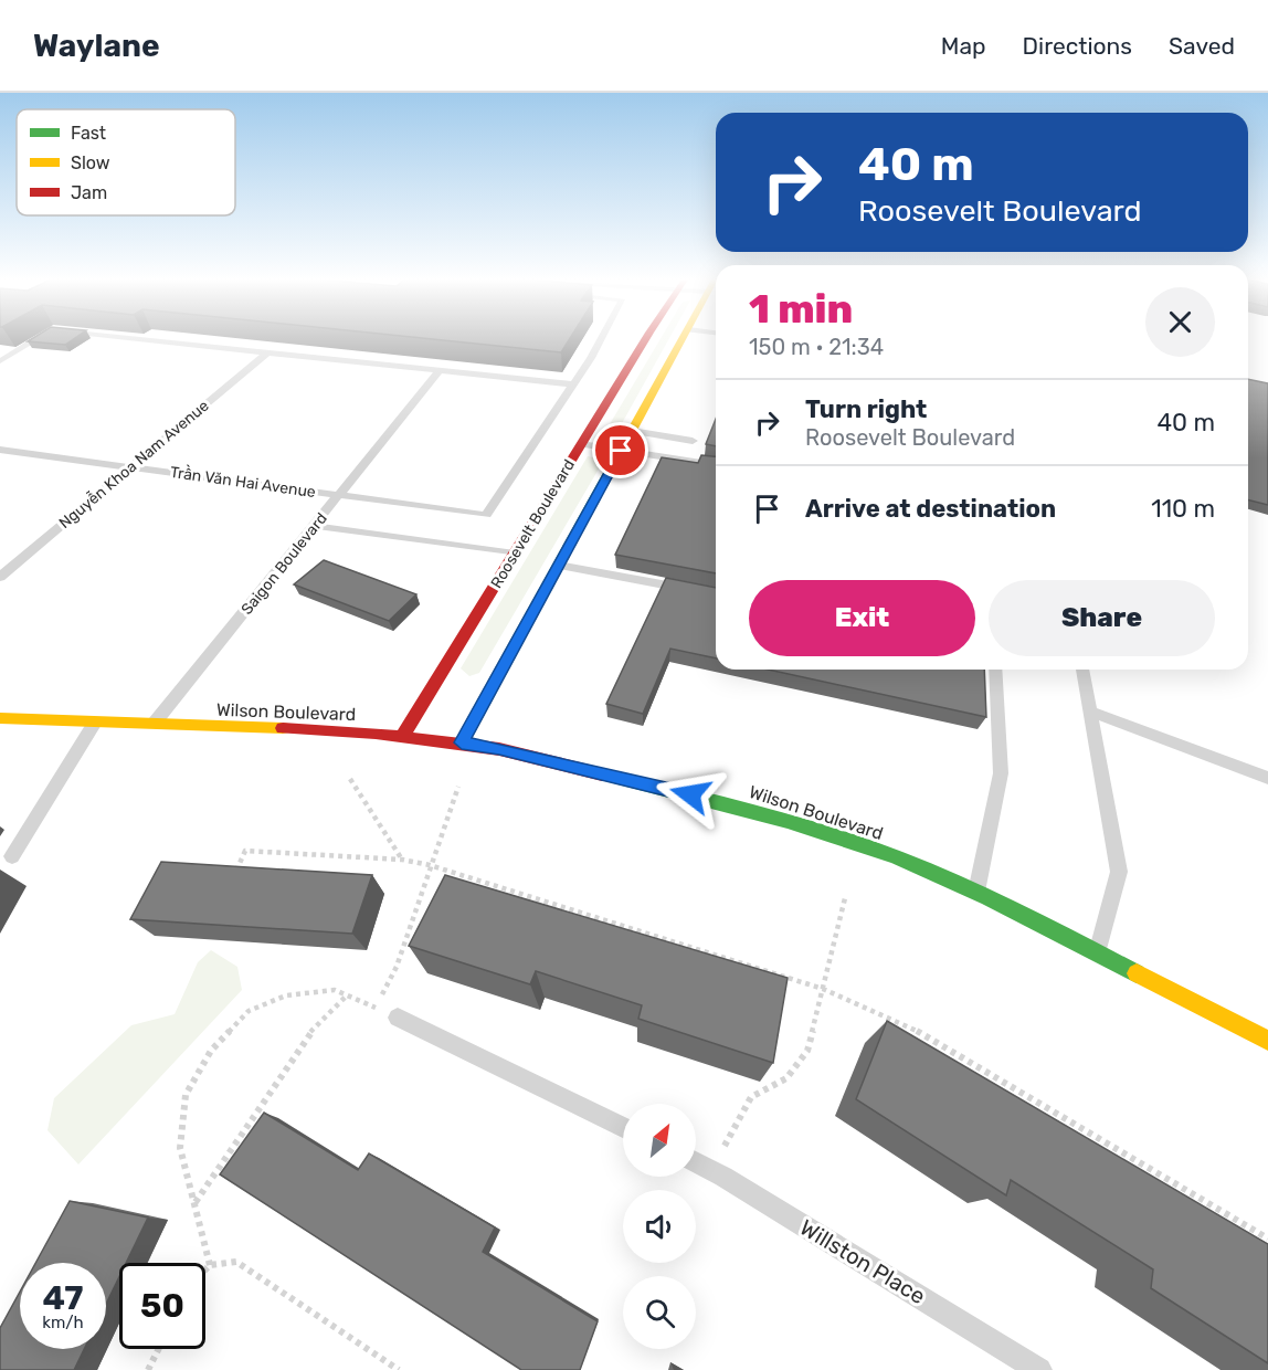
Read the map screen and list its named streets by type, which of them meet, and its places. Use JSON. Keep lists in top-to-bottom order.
{
  "streets": {
    "main road": ["Roosevelt Boulevard", "Wilson Boulevard"],
    "lane": [
      "Nguyễn Khoa Nam Avenue",
      "Trần Văn Hai Avenue",
      "Saigon Boulevard",
      "Willston Place"
    ]
  },
  "crossings": [
    ["Nguyễn Khoa Nam Avenue", "Trần Văn Hai Avenue"],
    ["Trần Văn Hai Avenue", "Saigon Boulevard"],
    ["Roosevelt Boulevard", "Wilson Boulevard"],
    ["Saigon Boulevard", "Wilson Boulevard"]
  ],
  "legend": ["Fast", "Slow", "Jam"],
  "north": "top right",
  "page": {
    "header": "Waylane",
    "nav": ["Map", "Directions", "Saved"],
    "turn": ["40 m", "Roosevelt Boulevard"],
    "heading": ["1 min", "150 m · 21:34"],
    "list": [
      {
        "name": "Turn right",
        "note": "Roosevelt Boulevard",
        "value": "40 m"
      },
      {
        "name": "Arrive at destination",
        "value": "110 m"
      }
    ],
    "buttons": ["Exit", "Share"],
    "speed": "47 km/h",
    "limit": "50"
  }
}
